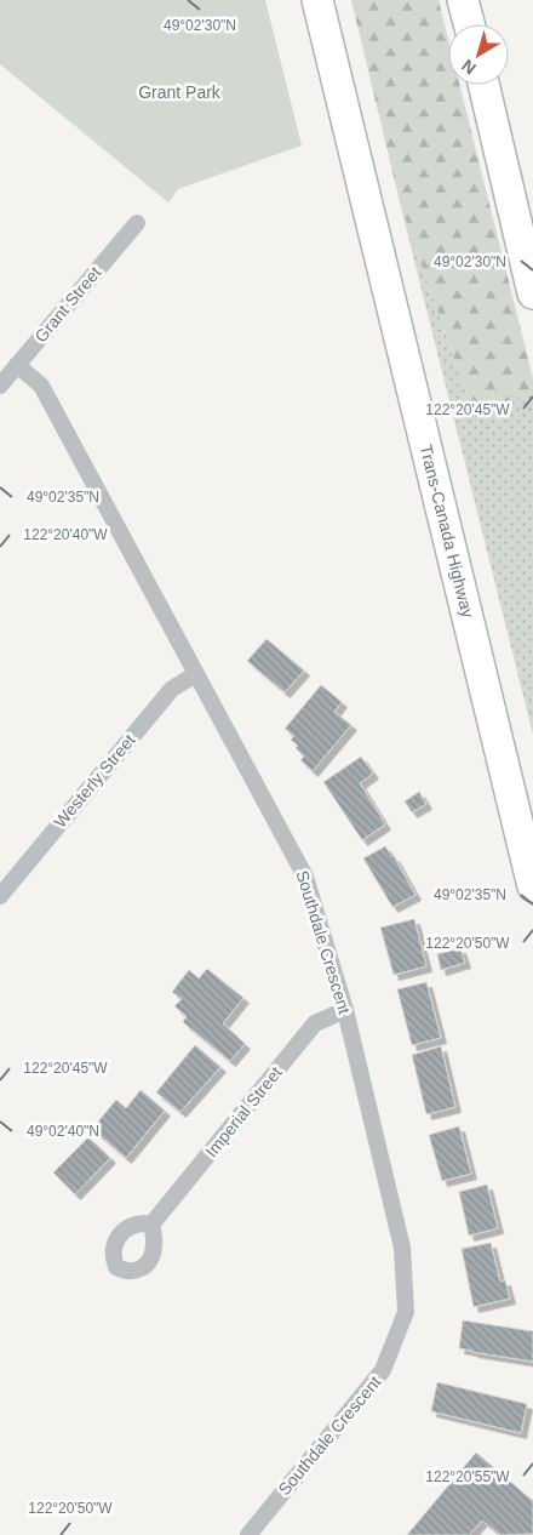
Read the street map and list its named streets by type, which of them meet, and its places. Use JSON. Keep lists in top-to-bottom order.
{
  "streets": {
    "highway": ["Trans-Canada Highway"],
    "street": [
      "Grant Street",
      "Westerly Street",
      "Southdale Crescent",
      "Imperial Street"
    ]
  },
  "crossings": [
    ["Grant Street", "Southdale Crescent"],
    ["Westerly Street", "Southdale Crescent"],
    ["Southdale Crescent", "Imperial Street"]
  ],
  "parks": ["Grant Park"],
  "north": "bottom left",
  "coordinates": [
    "49°02'30\"N",
    "122°20'45\"W",
    "49°02'35\"N",
    "122°20'40\"W",
    "122°20'50\"W",
    "49°02'40\"N",
    "122°20'55\"W"
  ]
}
